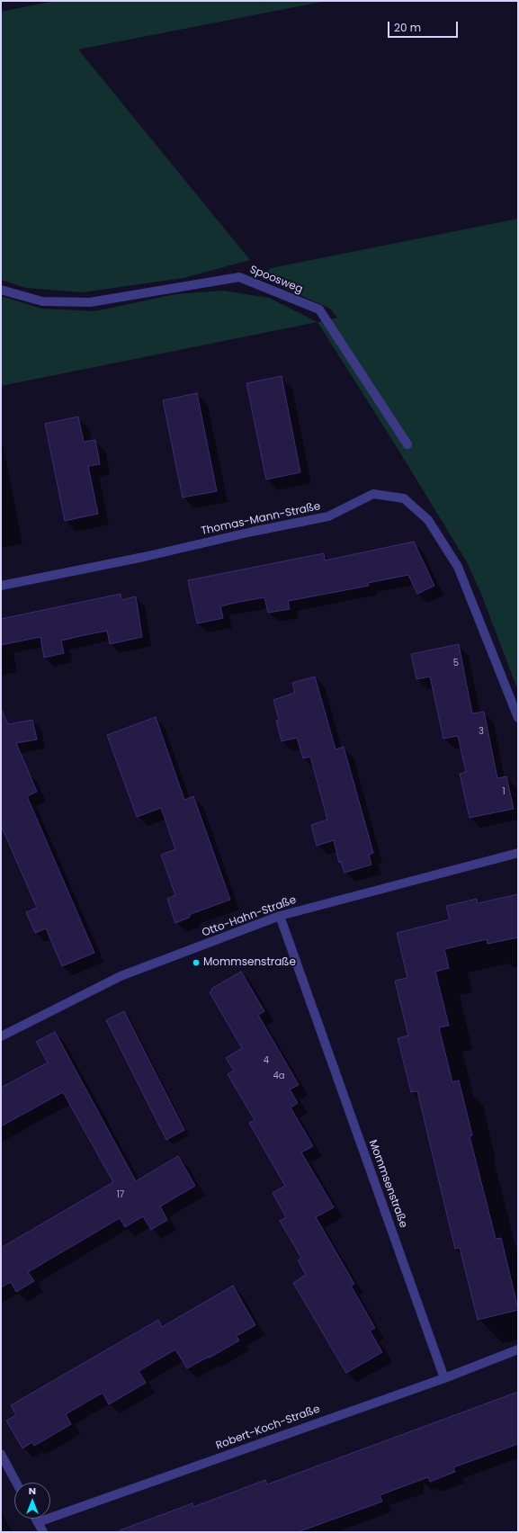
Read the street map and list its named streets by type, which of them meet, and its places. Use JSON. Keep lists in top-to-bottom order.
{
  "streets": {
    "street": [
      "Spoosweg",
      "Thomas-Mann-Straße",
      "Otto-Hahn-Straße",
      "Mommsenstraße",
      "Robert-Koch-Straße"
    ]
  },
  "crossings": [
    ["Otto-Hahn-Straße", "Mommsenstraße"],
    ["Mommsenstraße", "Robert-Koch-Straße"]
  ],
  "places": ["Mommsenstraße"],
  "house_numbers": [
    "5",
    "3",
    "1",
    "4",
    "4a",
    "17"
  ],
  "scale_bar": "20 m",
  "north": "top"
}
